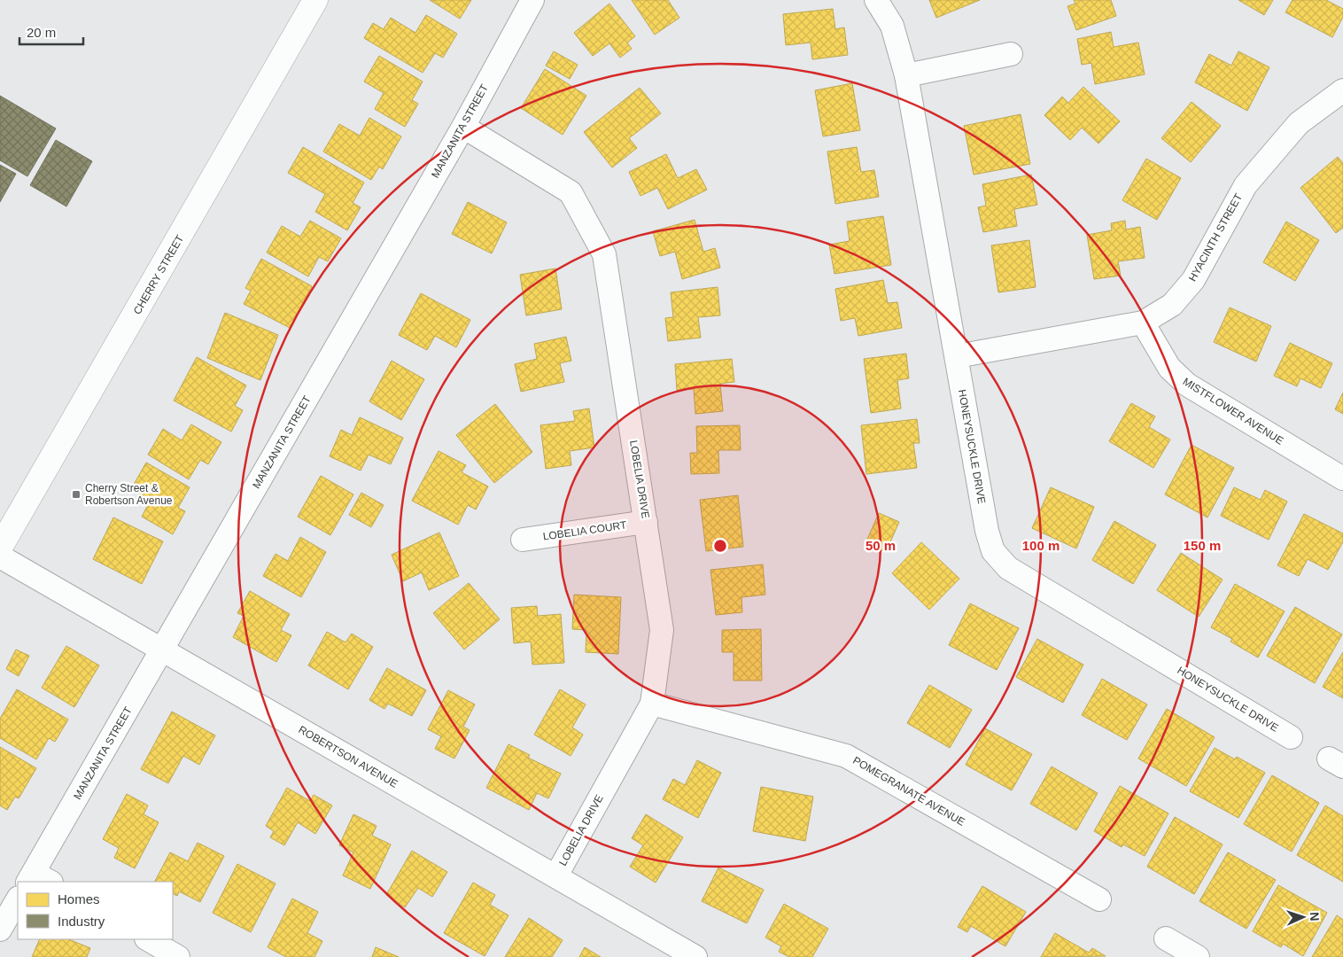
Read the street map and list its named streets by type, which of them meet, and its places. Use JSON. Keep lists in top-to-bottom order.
{
  "streets": {
    "street": [
      "MANZANITA STREET",
      "HYACINTH STREET",
      "CHERRY STREET",
      "MISTFLOWER AVENUE",
      "HONEYSUCKLE DRIVE",
      "LOBELIA DRIVE",
      "LOBELIA COURT",
      "ROBERTSON AVENUE",
      "POMEGRANATE AVENUE"
    ]
  },
  "crossings": [
    ["MANZANITA STREET", "LOBELIA DRIVE"],
    ["MANZANITA STREET", "ROBERTSON AVENUE"],
    ["HYACINTH STREET", "MISTFLOWER AVENUE"],
    ["HYACINTH STREET", "HONEYSUCKLE DRIVE"],
    ["LOBELIA DRIVE", "LOBELIA COURT"],
    ["LOBELIA DRIVE", "ROBERTSON AVENUE"],
    ["LOBELIA DRIVE", "POMEGRANATE AVENUE"]
  ],
  "places": {
    "transit": ["Cherry Street & Robertson Avenue"]
  },
  "legend": ["Homes", "Industry"],
  "scale_bar": "20 m",
  "north": "right",
  "rings": ["50 m", "100 m", "150 m"]
}
